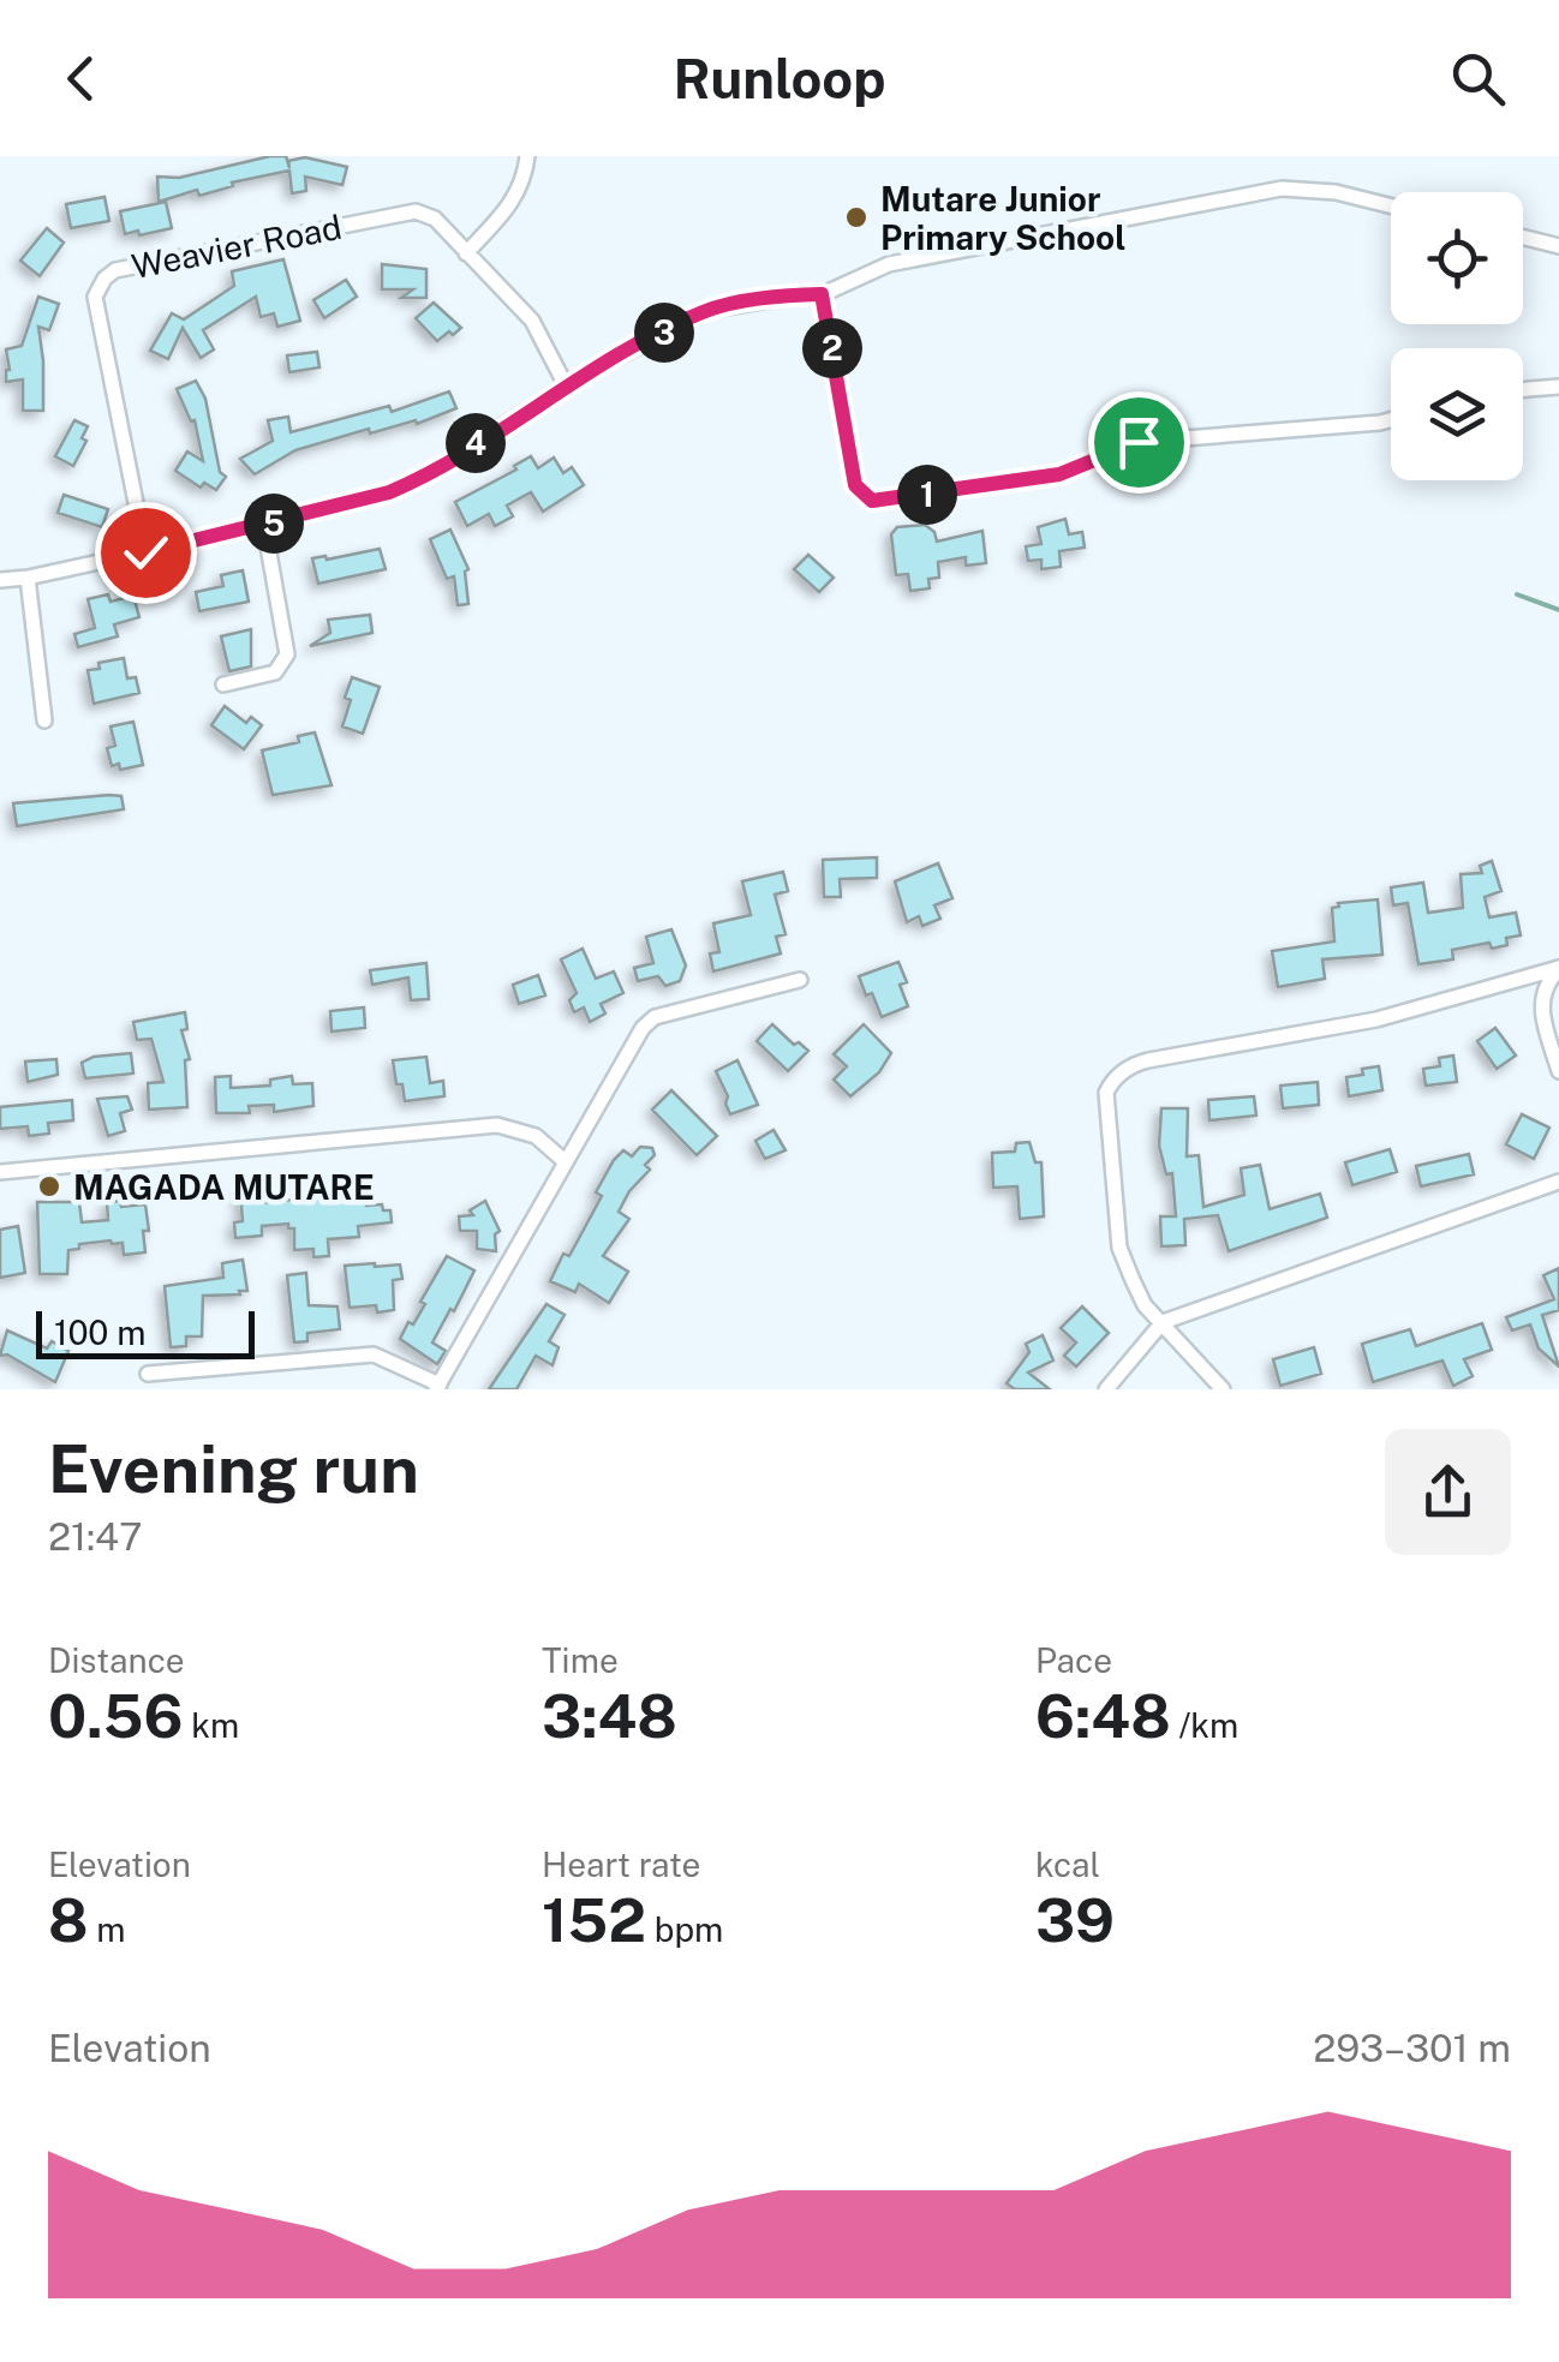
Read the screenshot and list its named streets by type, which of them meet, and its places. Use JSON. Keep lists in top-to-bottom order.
{
  "streets": {
    "street": ["Weavier Road"]
  },
  "places": ["Mutare Junior Primary School", "MAGADA MUTARE"],
  "scale_bar": "100 m",
  "page": {
    "header": "Runloop",
    "pins": [
      "3",
      "2",
      "4",
      "1",
      "5"
    ],
    "scale": "100 m",
    "heading": ["Evening run", "21:47"],
    "stats": [
      ["Distance", "0.56 km"],
      ["Time", "3:48"],
      ["Pace", "6:48 /km"],
      ["Elevation", "8 m"],
      ["Heart rate", "152 bpm"],
      ["kcal", "39"]
    ],
    "chart": ["Elevation", "293–301 m"]
  }
}
